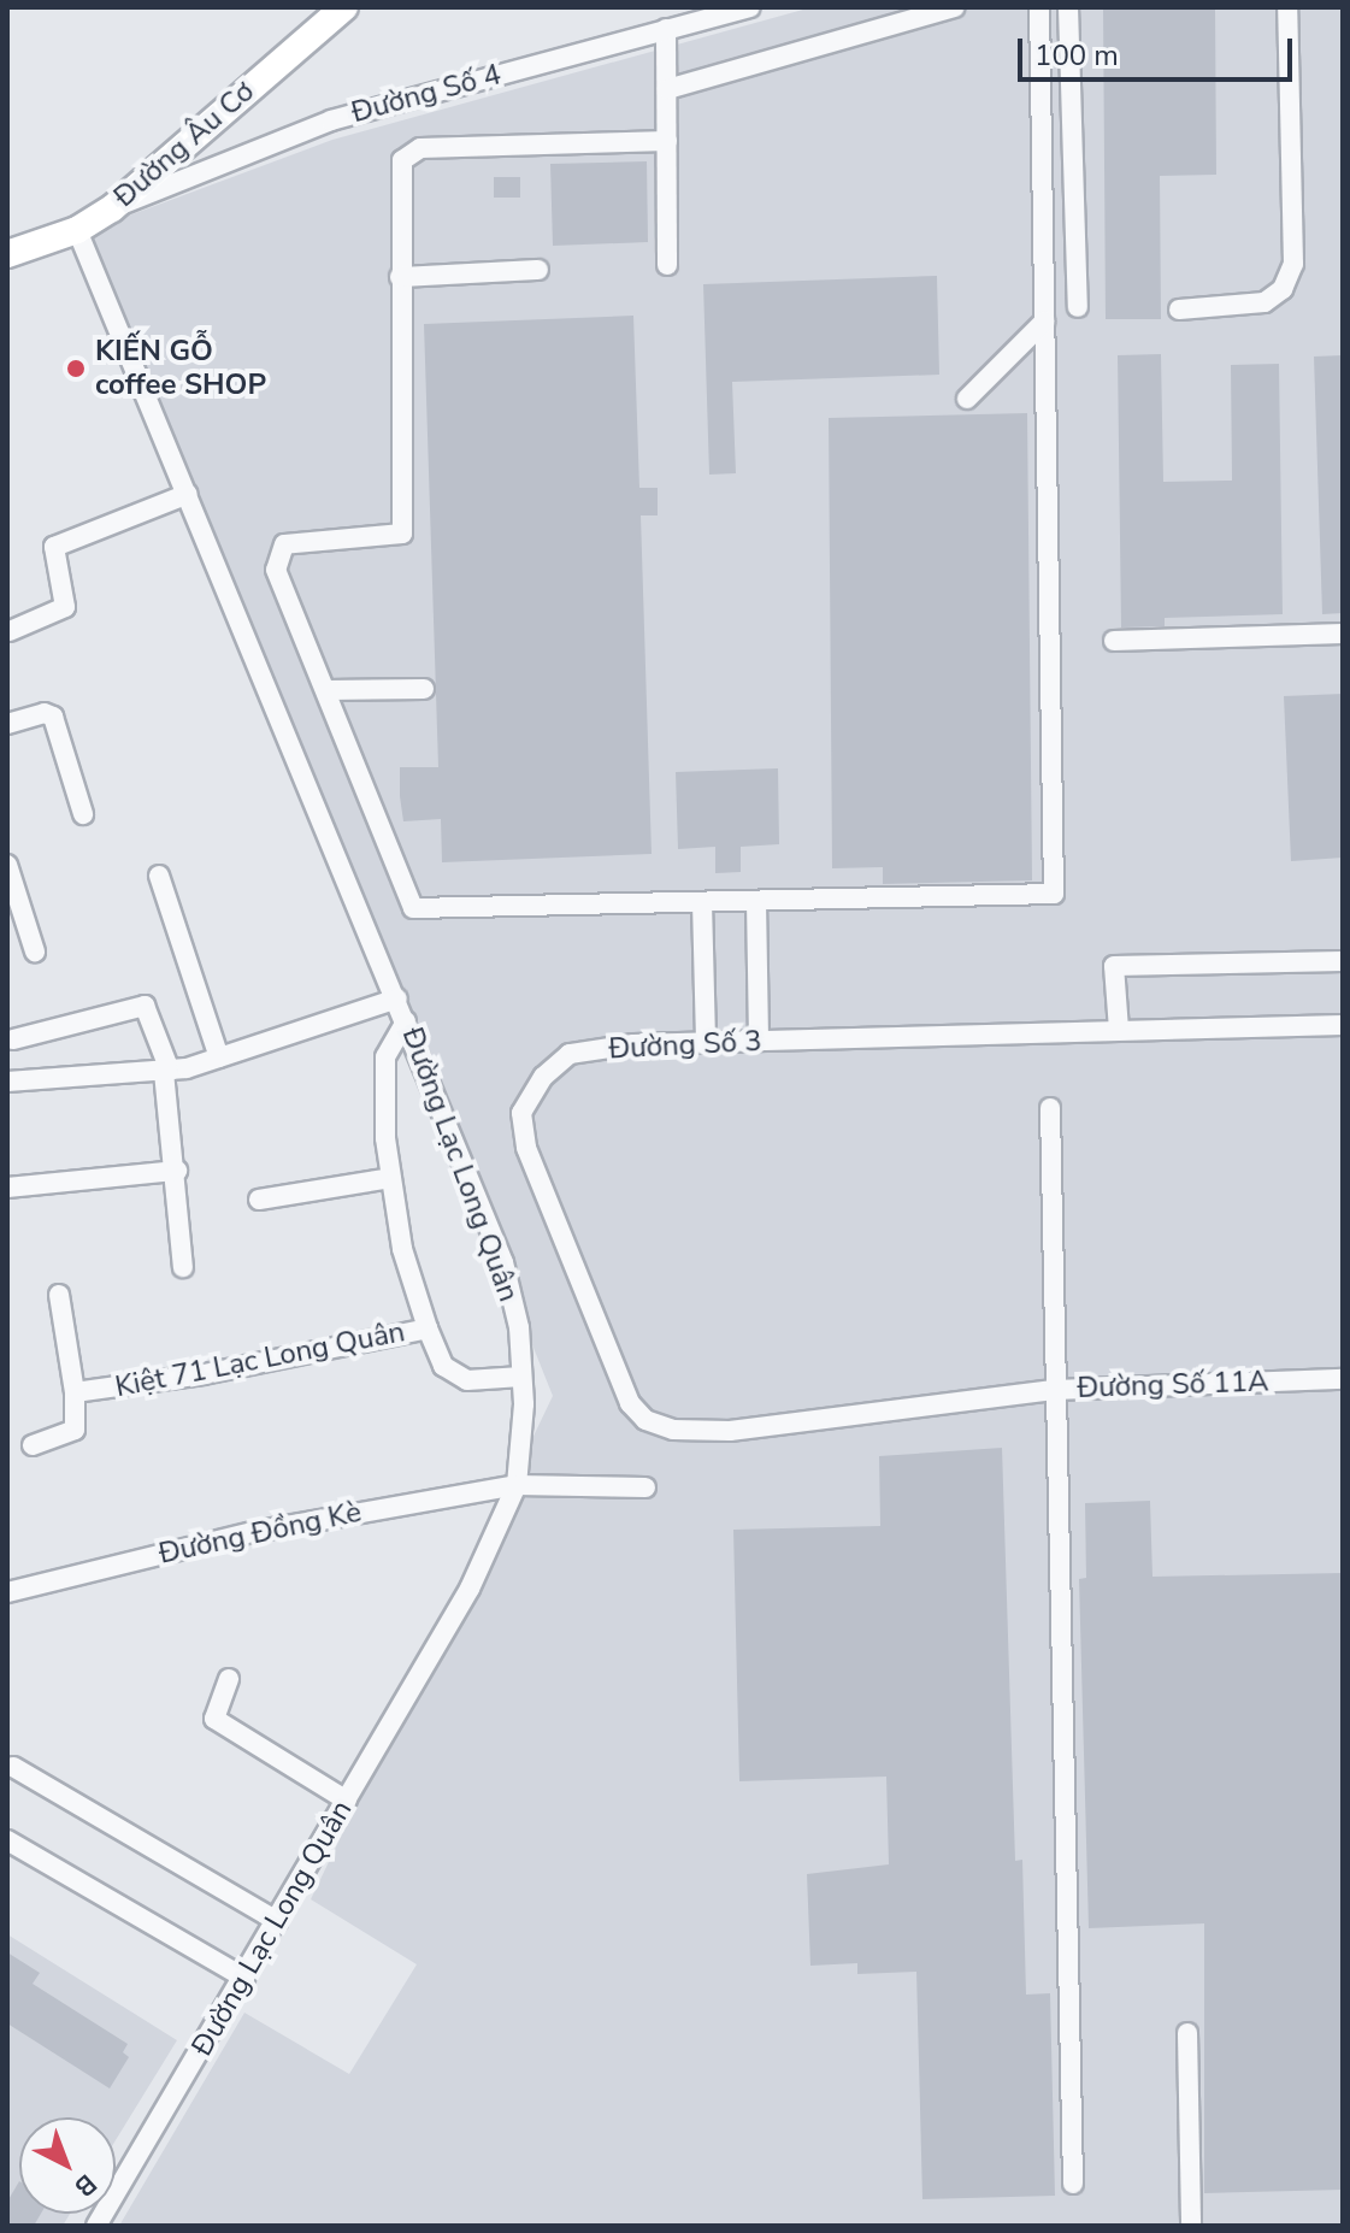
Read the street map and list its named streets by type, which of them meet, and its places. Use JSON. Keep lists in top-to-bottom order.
{
  "streets": {
    "main road": ["Đường Âu Cơ"],
    "street": [
      "Đường Số 4",
      "Đường Số 3",
      "Đường Lạc Long Quân",
      "Kiệt 71 Lạc Long Quân",
      "Đường Số 11A",
      "Đường Đồng Kè"
    ]
  },
  "crossings": [
    ["Đường Số 4", "Đường Âu Cơ"],
    ["Đường Âu Cơ", "Đường Lạc Long Quân"],
    ["Đường Số 3", "Đường Số 11A"],
    ["Đường Lạc Long Quân", "Kiệt 71 Lạc Long Quân"],
    ["Đường Lạc Long Quân", "Đường Đồng Kè"]
  ],
  "places": ["KIẾN GỖ coffee SHOP"],
  "scale_bar": "100 m",
  "north": "bottom right"
}
